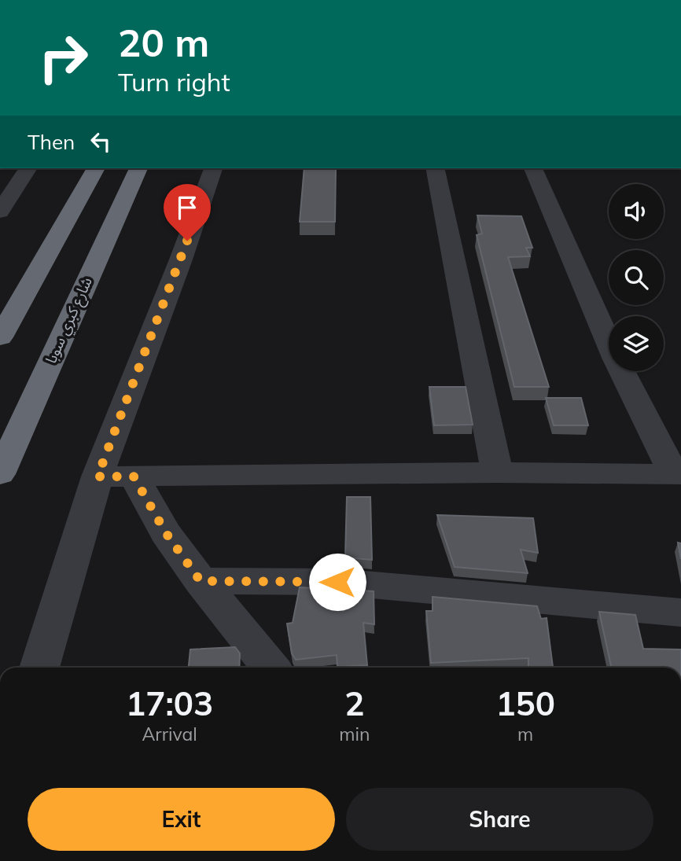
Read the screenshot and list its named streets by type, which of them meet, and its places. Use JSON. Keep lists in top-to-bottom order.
{
  "streets": {
    "highway": ["شارع كبري سوبا"]
  },
  "page": {
    "turn": ["20 m", "Turn right"],
    "then": "Then",
    "eta": [
      "17:03",
      "Arrival",
      "2",
      "min",
      "150",
      "m"
    ],
    "buttons": ["Exit", "Share"]
  }
}
